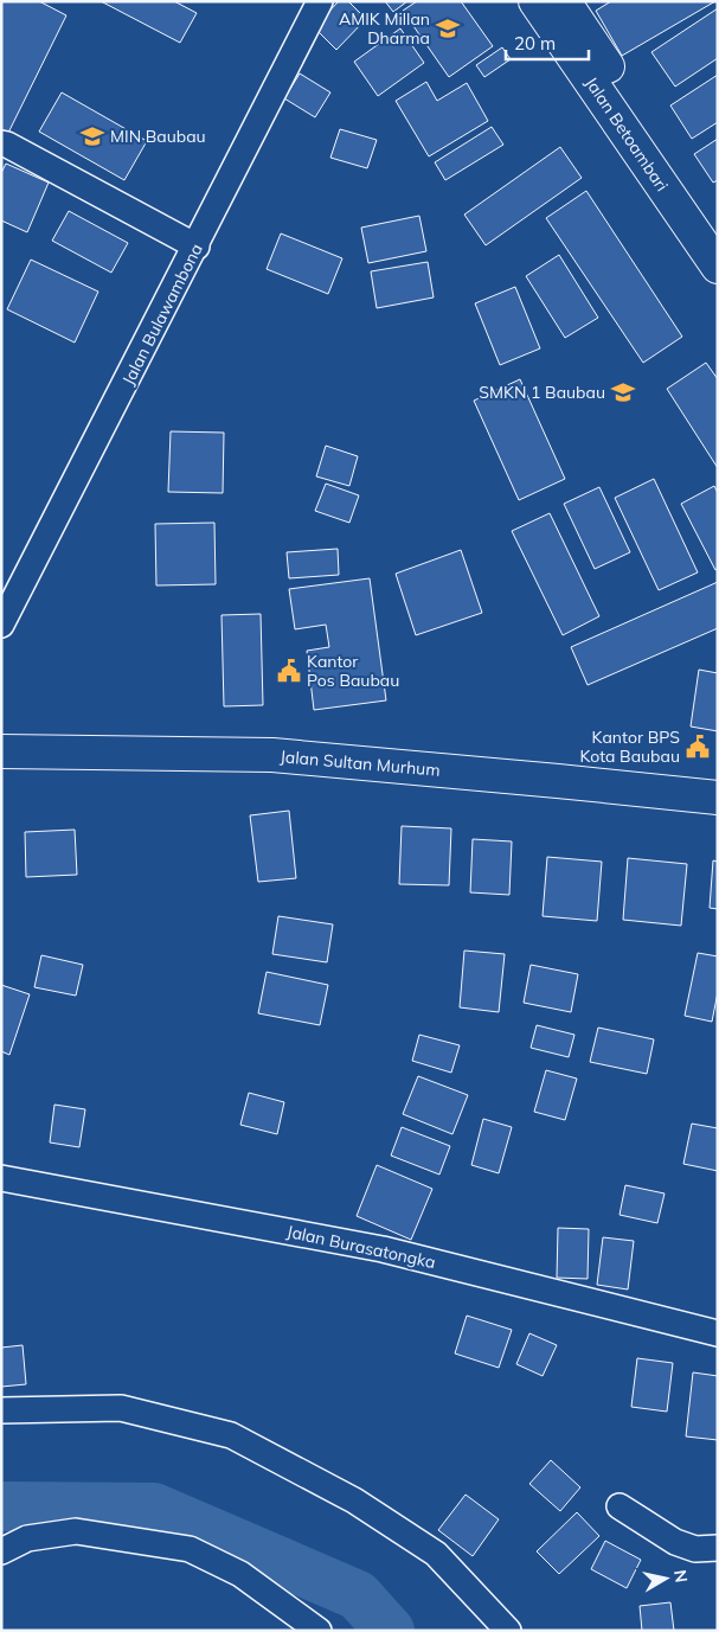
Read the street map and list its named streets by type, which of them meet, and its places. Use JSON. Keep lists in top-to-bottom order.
{
  "streets": {
    "main road": ["Jalan Betoambari", "Jalan Sultan Murhum"],
    "street": ["Jalan Bulawambona", "Jalan Burasatongka"]
  },
  "places": {
    "school or university": ["AMIK Millan Dharma", "MIN Baubau", "SMKN 1 Baubau"],
    "public building": ["Kantor Pos Baubau", "Kantor BPS Kota Baubau"]
  },
  "scale_bar": "20 m",
  "north": "right"
}
